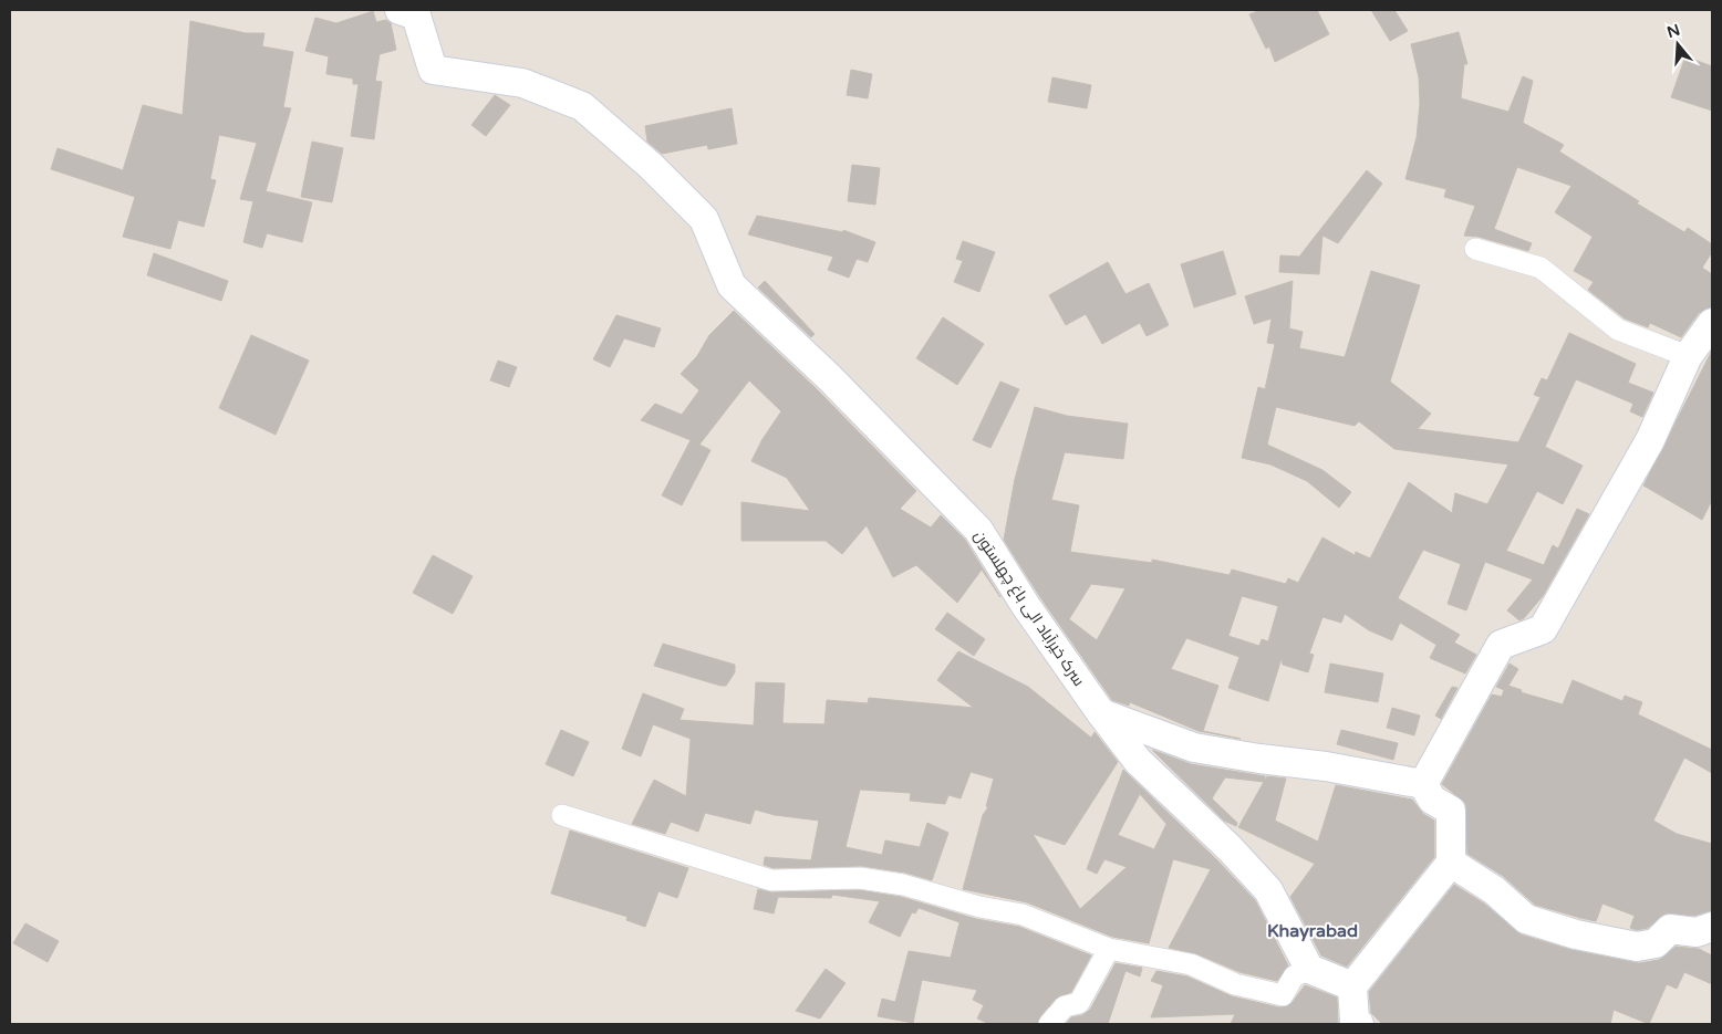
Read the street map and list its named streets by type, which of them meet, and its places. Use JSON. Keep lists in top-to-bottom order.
{
  "streets": {
    "street": ["سرک خیرآباد الی باغ چهلستون"]
  },
  "districts": ["Khayrabad"],
  "north": "top"
}
